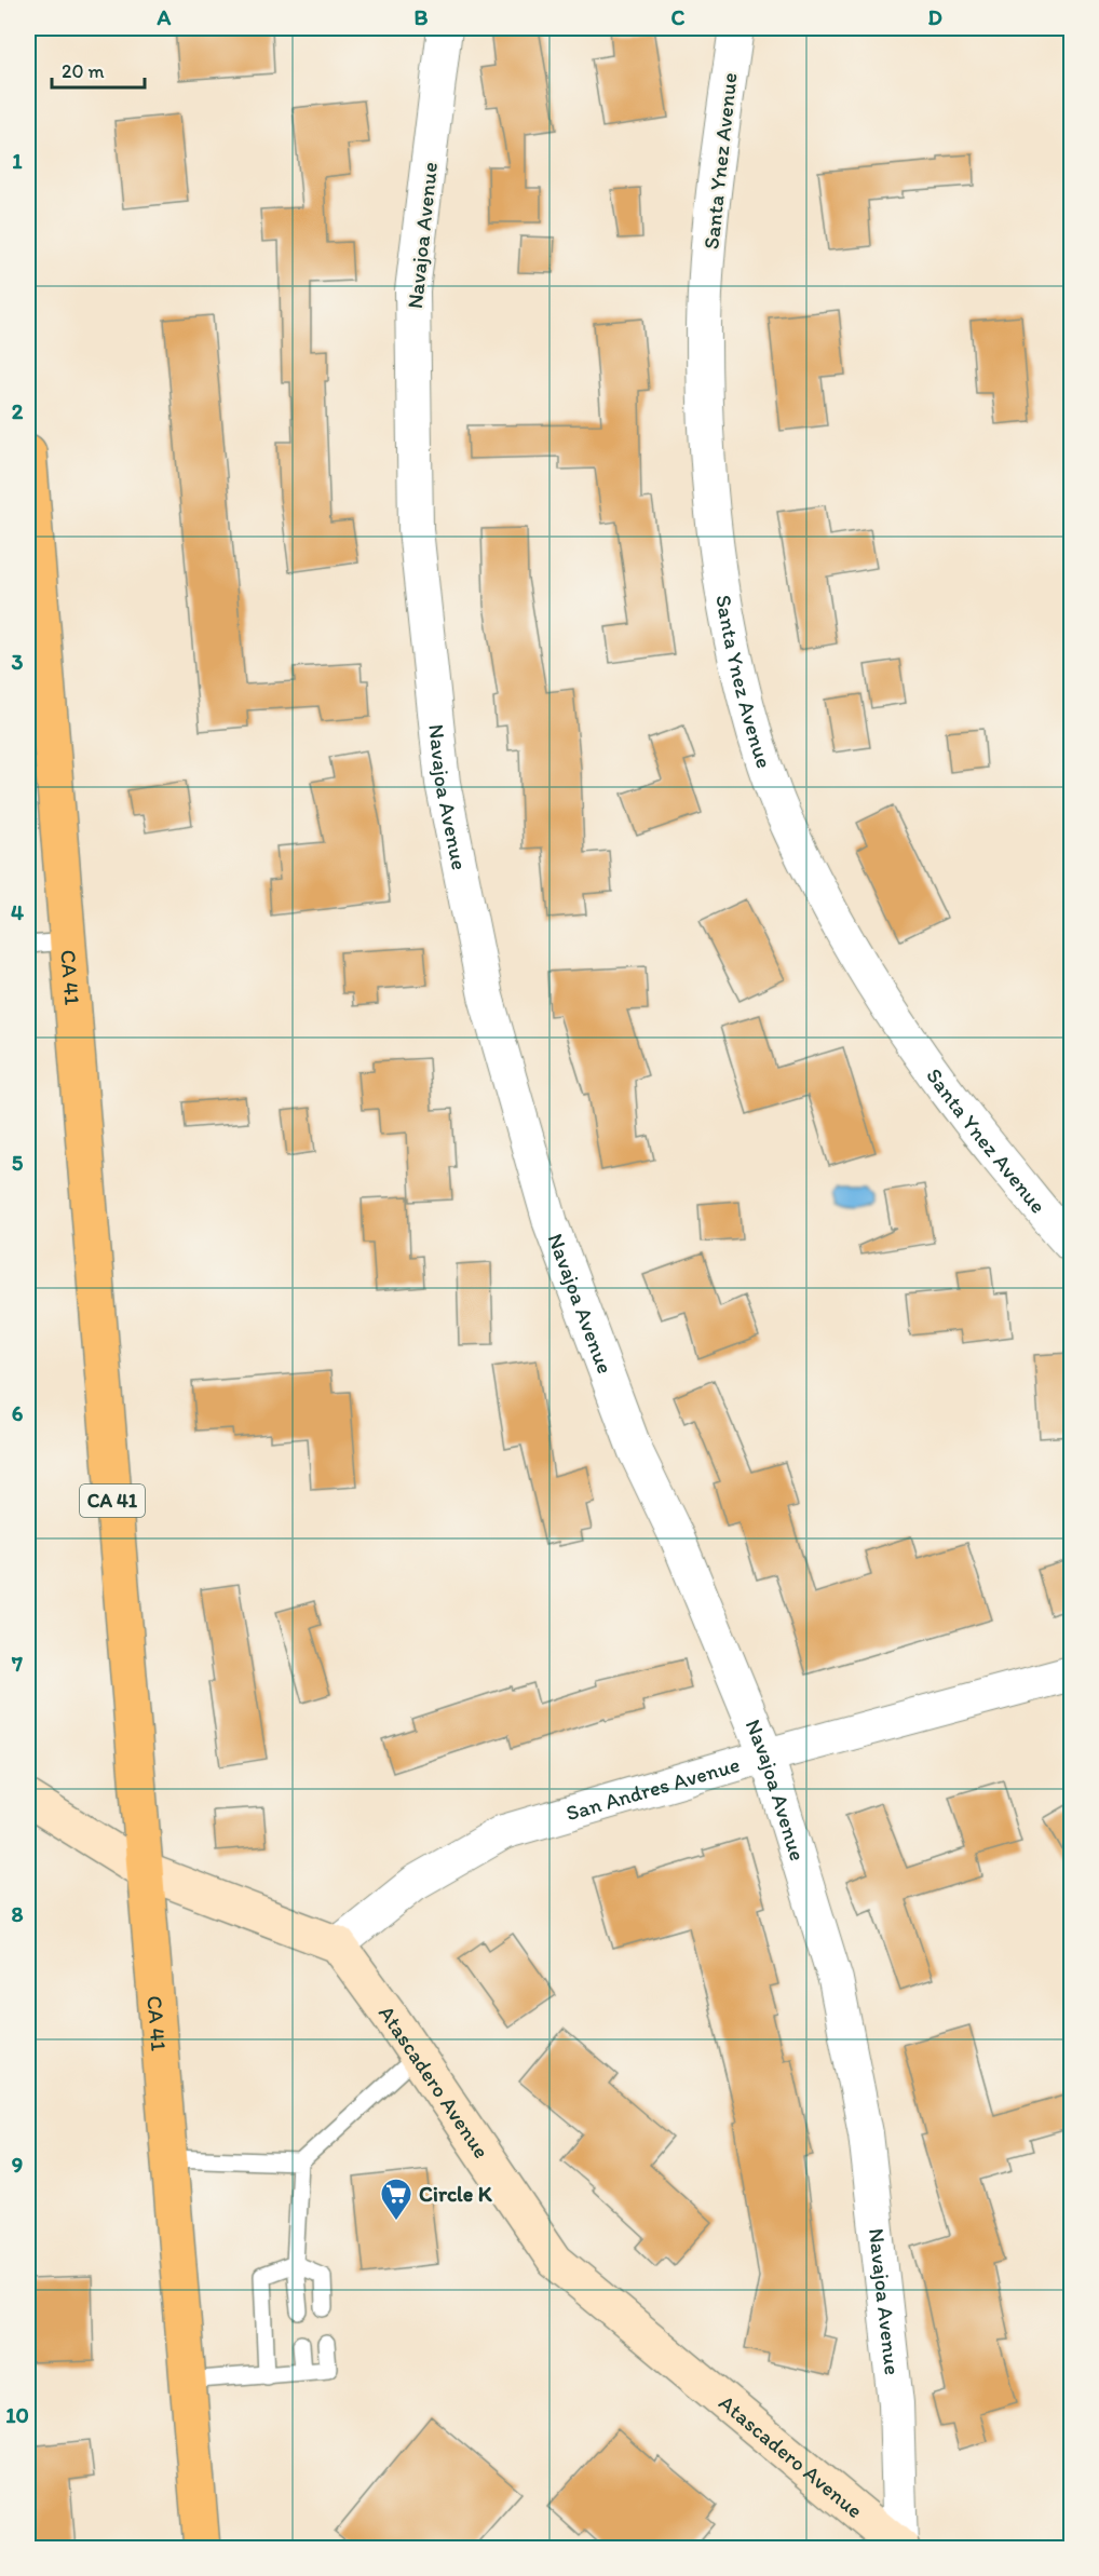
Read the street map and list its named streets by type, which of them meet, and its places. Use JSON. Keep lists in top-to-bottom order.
{
  "streets": {
    "main road": ["CA 41"],
    "street": [
      "Santa Ynez Avenue",
      "Navajoa Avenue",
      "San Andres Avenue",
      "Atascadero Avenue"
    ]
  },
  "crossings": [
    ["Navajoa Avenue", "San Andres Avenue"],
    ["Navajoa Avenue", "Atascadero Avenue"],
    ["San Andres Avenue", "Atascadero Avenue"]
  ],
  "places": {
    "supermarket": ["Circle K"]
  },
  "scale_bar": "20 m",
  "grid": {
    "columns": [
      "A",
      "B",
      "C",
      "D"
    ],
    "rows": [
      "1",
      "2",
      "3",
      "4",
      "5",
      "6",
      "7",
      "8",
      "9",
      "10"
    ]
  }
}
